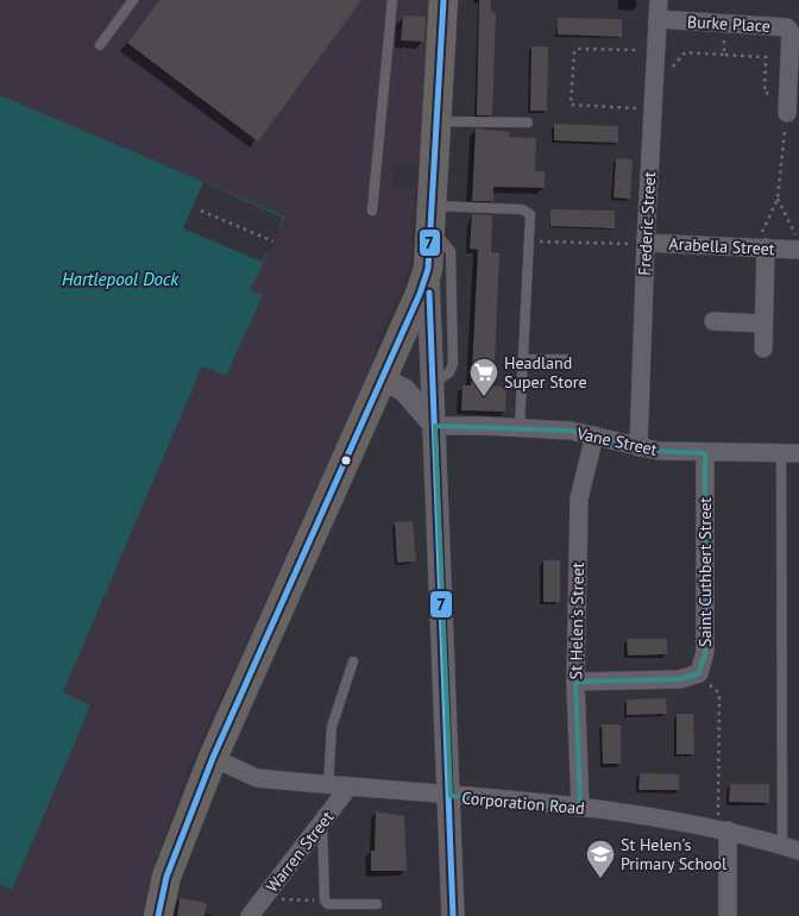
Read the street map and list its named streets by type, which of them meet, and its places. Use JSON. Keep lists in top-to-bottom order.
{
  "streets": {
    "street": [
      "Burke Place",
      "Frederic Street",
      "Arabella Street",
      "Vane Street",
      "Saint Cuthbert Street",
      "St Helen's Street",
      "Corporation Road",
      "Warren Street"
    ]
  },
  "crossings": [
    ["Burke Place", "Frederic Street"],
    ["Frederic Street", "Arabella Street"],
    ["Frederic Street", "Vane Street"],
    ["Vane Street", "Saint Cuthbert Street"],
    ["Vane Street", "St Helen's Street"],
    ["St Helen's Street", "Corporation Road"],
    ["Corporation Road", "Warren Street"]
  ],
  "water": ["Hartlepool Dock"],
  "places": {
    "supermarket": ["Headland Super Store"],
    "school or university": ["St Helen's Primary School"]
  },
  "lines": ["transit line 7"]
}
